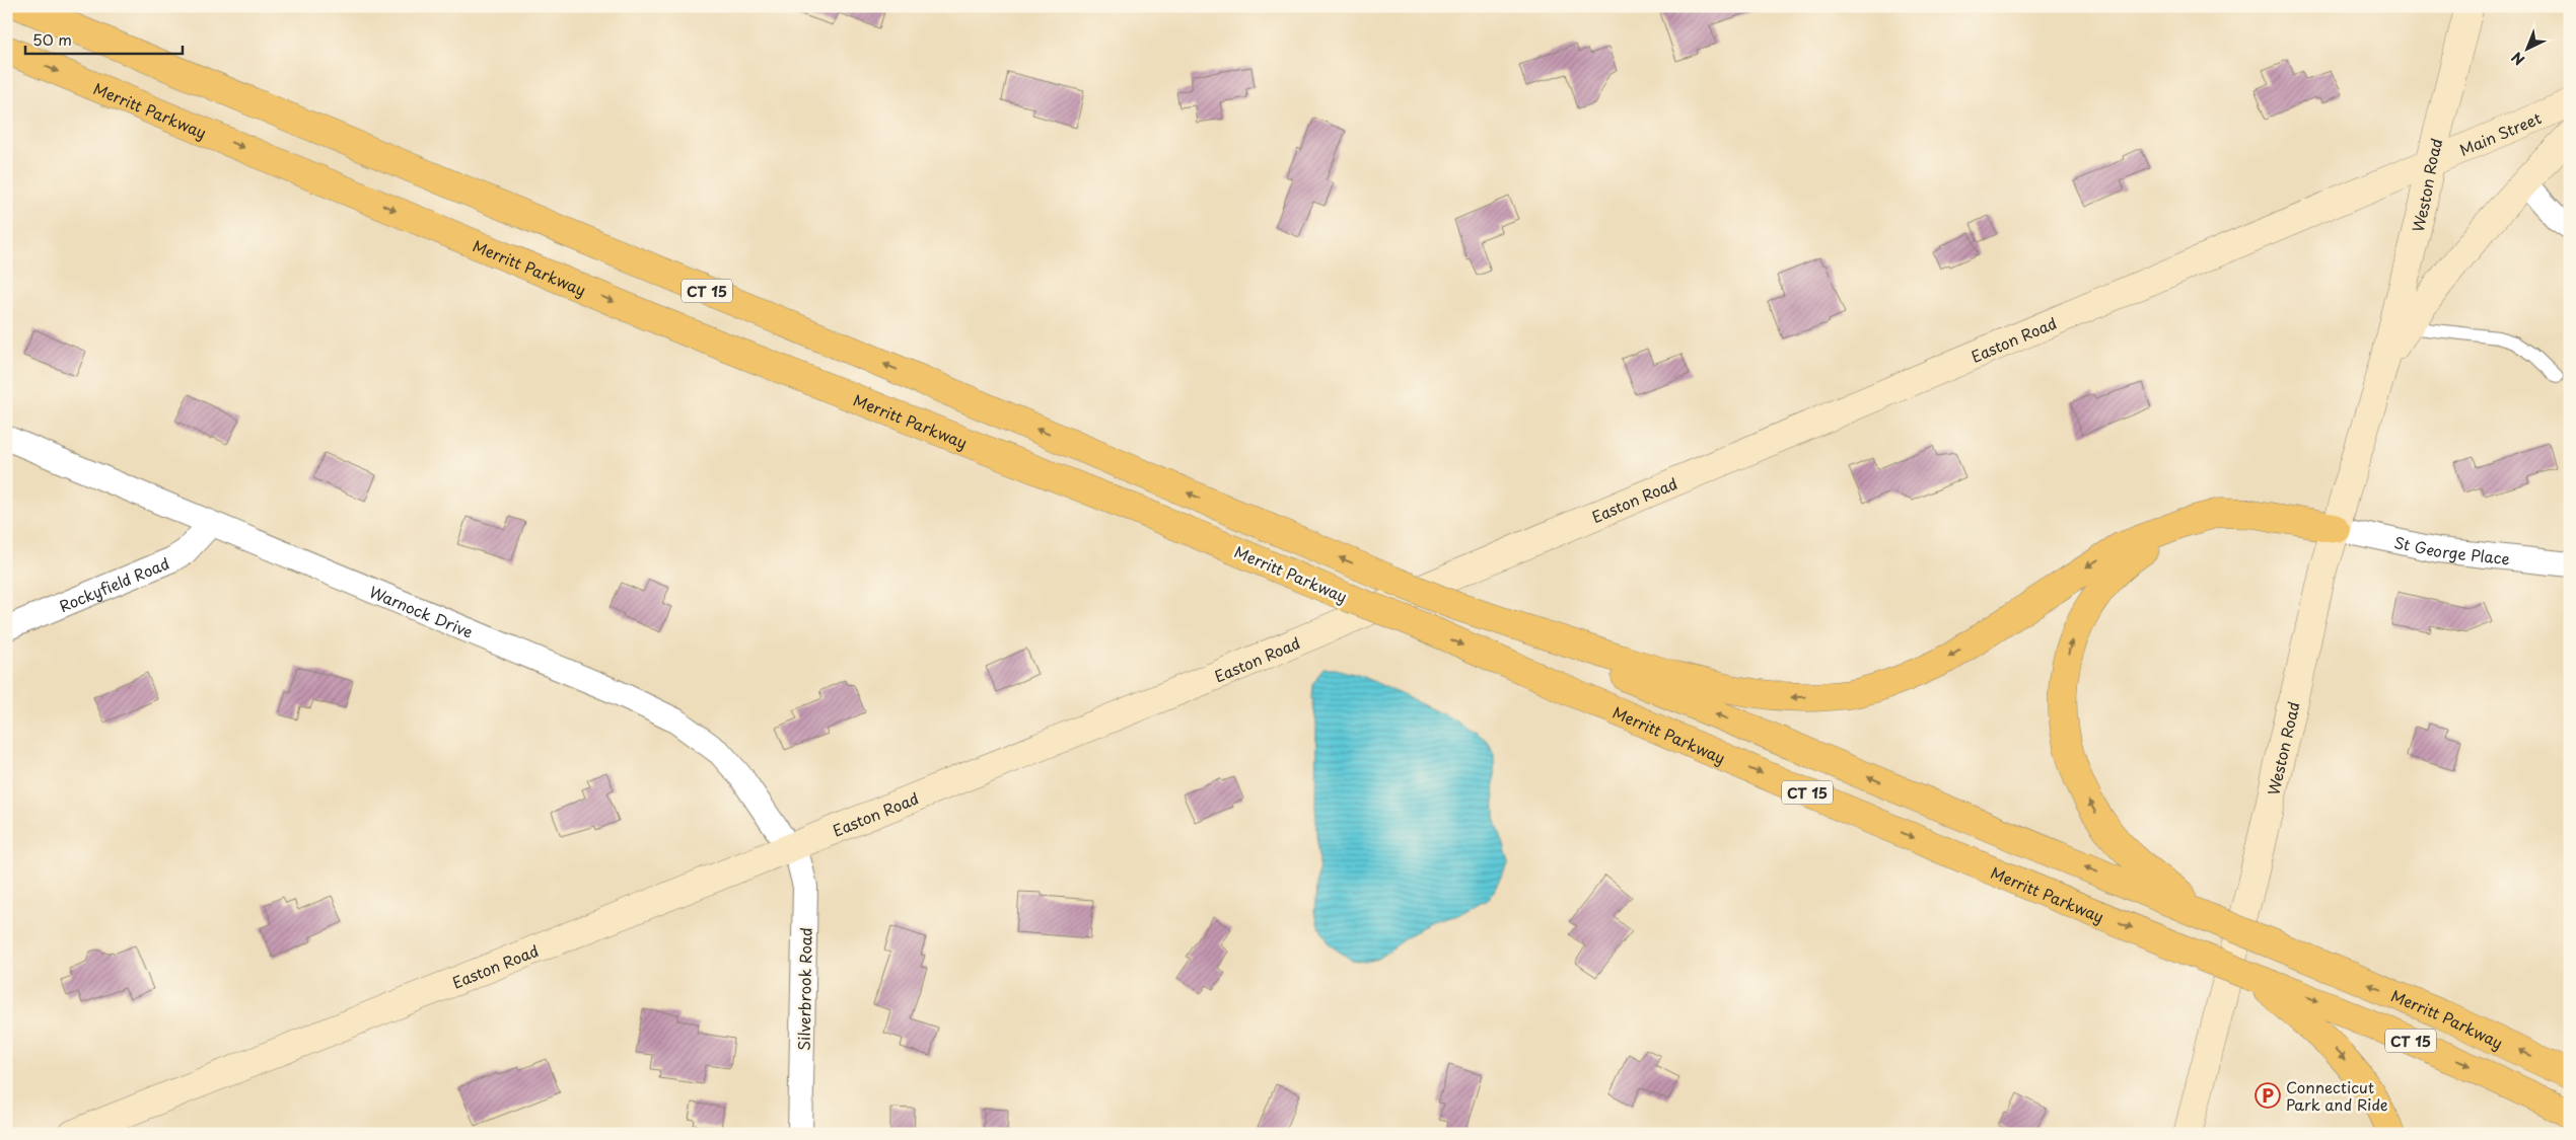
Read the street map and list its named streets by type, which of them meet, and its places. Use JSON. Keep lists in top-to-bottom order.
{
  "streets": {
    "highway": ["Merritt Parkway", "CT 15"],
    "main road": ["Main Street", "Weston Road", "Easton Road"],
    "street": [
      "St George Place",
      "Rockyfield Road",
      "Warnock Drive",
      "Silverbrook Road"
    ]
  },
  "crossings": [
    ["Main Street", "Weston Road"],
    ["Main Street", "Easton Road"],
    ["Weston Road", "Easton Road"],
    ["Weston Road", "St George Place"],
    ["Easton Road", "Warnock Drive"],
    ["Easton Road", "Silverbrook Road"],
    ["Rockyfield Road", "Warnock Drive"],
    ["Warnock Drive", "Silverbrook Road"]
  ],
  "places": {
    "parking": ["Connecticut Park and Ride"]
  },
  "scale_bar": "50 m",
  "north": "bottom left"
}
